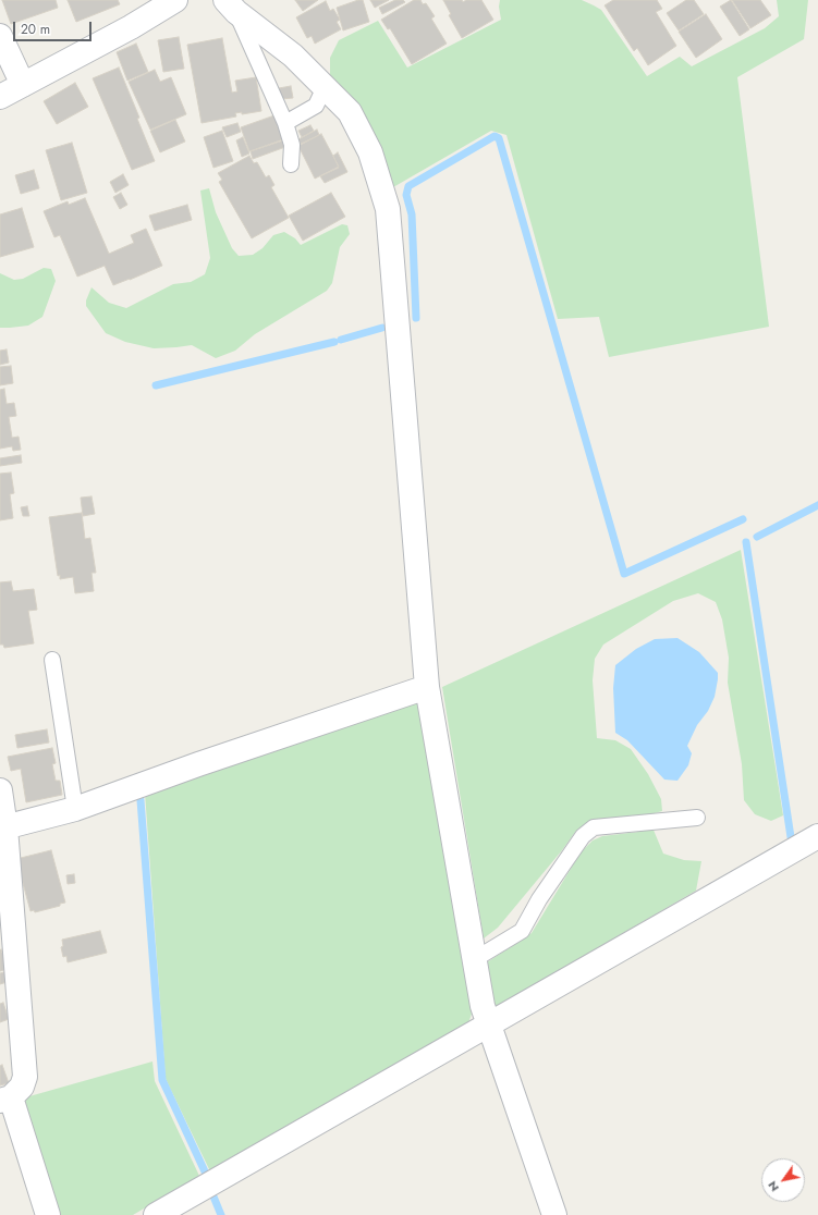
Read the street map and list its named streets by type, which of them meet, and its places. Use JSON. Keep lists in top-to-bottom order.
{
  "scale_bar": "20 m",
  "north": "bottom left"
}
